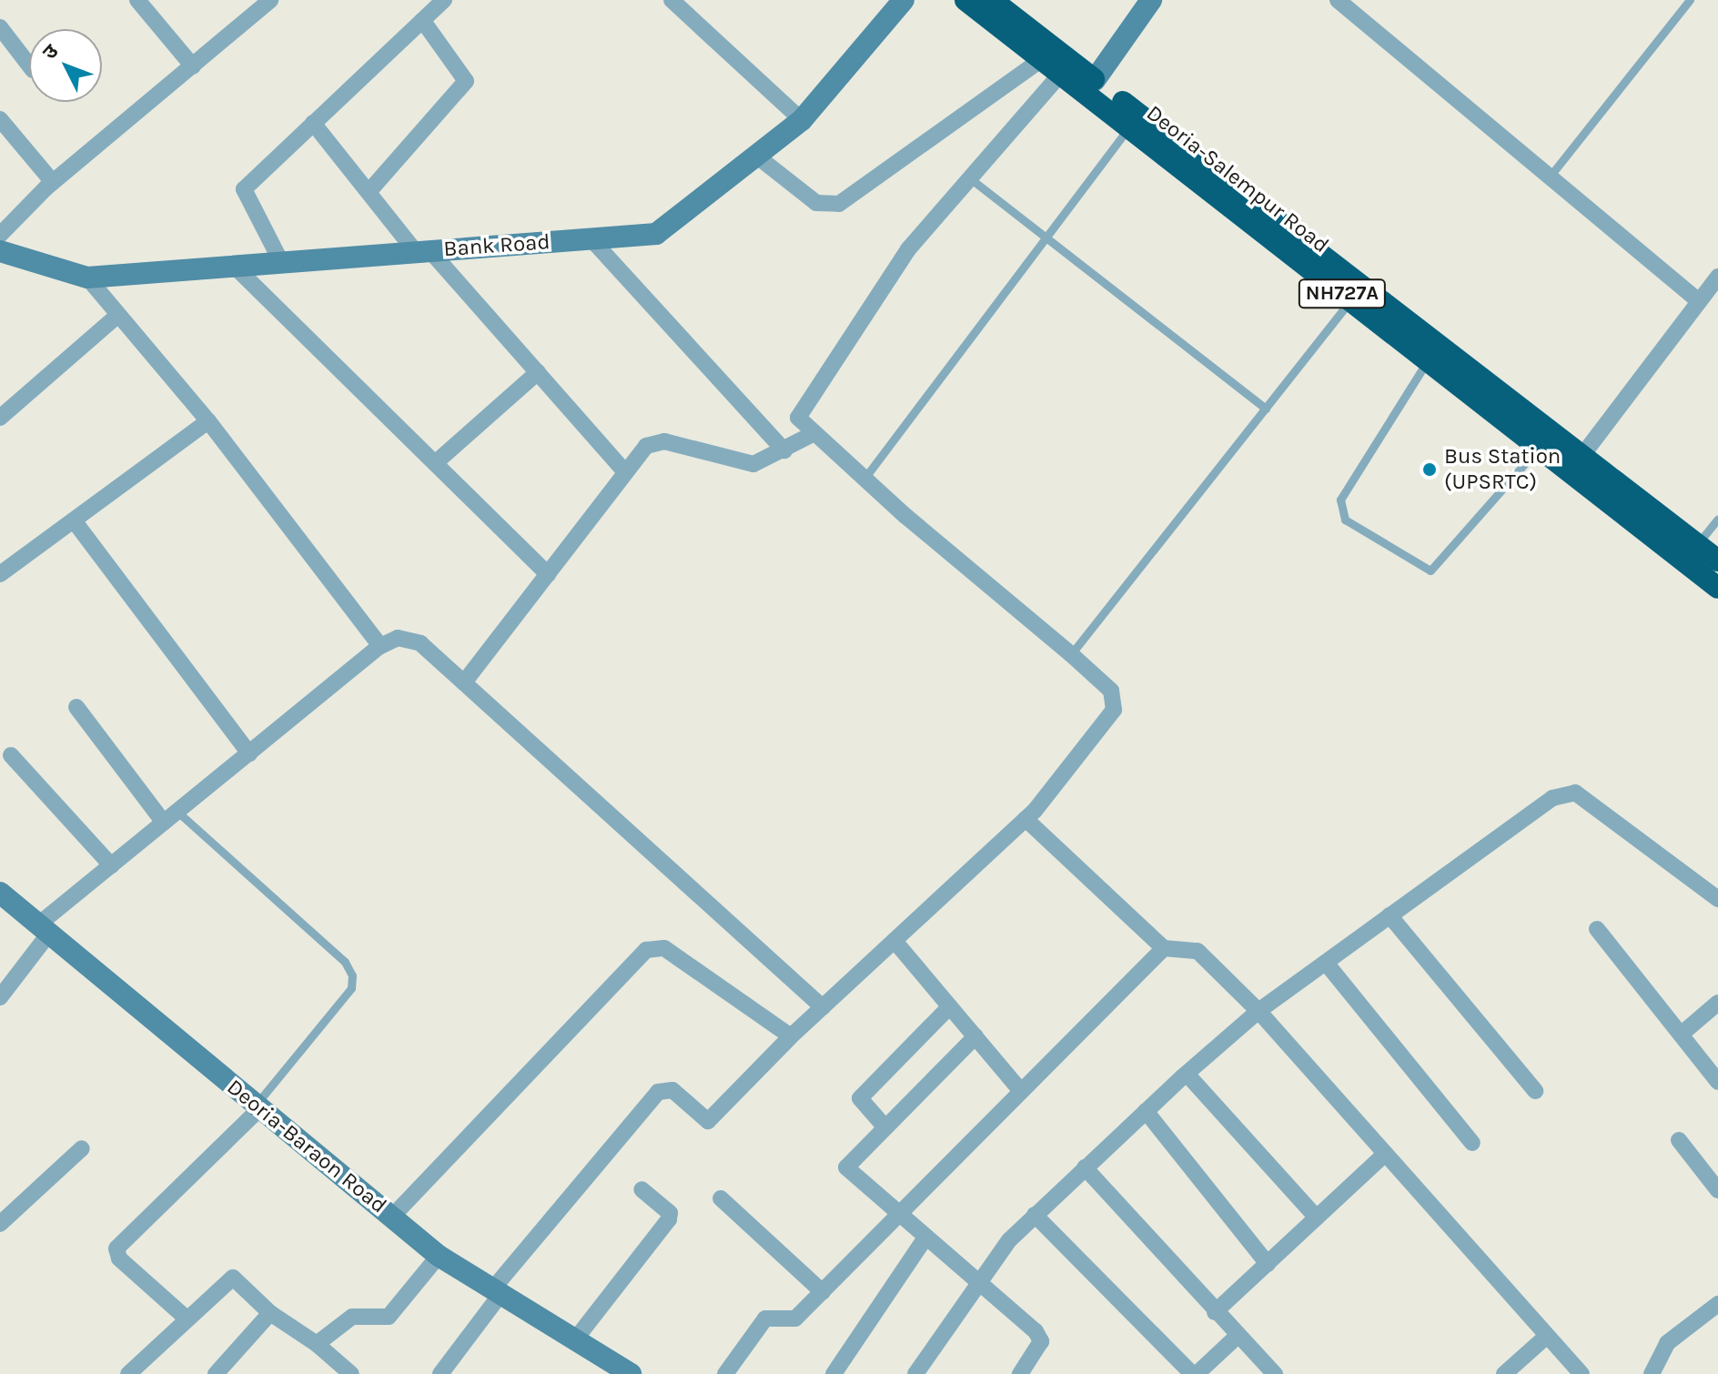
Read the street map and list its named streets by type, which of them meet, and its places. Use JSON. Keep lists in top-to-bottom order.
{
  "streets": {
    "highway": ["Deoria-Salempur Road", "NH727A"],
    "street": ["Bank Road", "Deoria-Baraon Road"]
  },
  "places": ["Bus Station (UPSRTC)"],
  "north": "top left"
}
